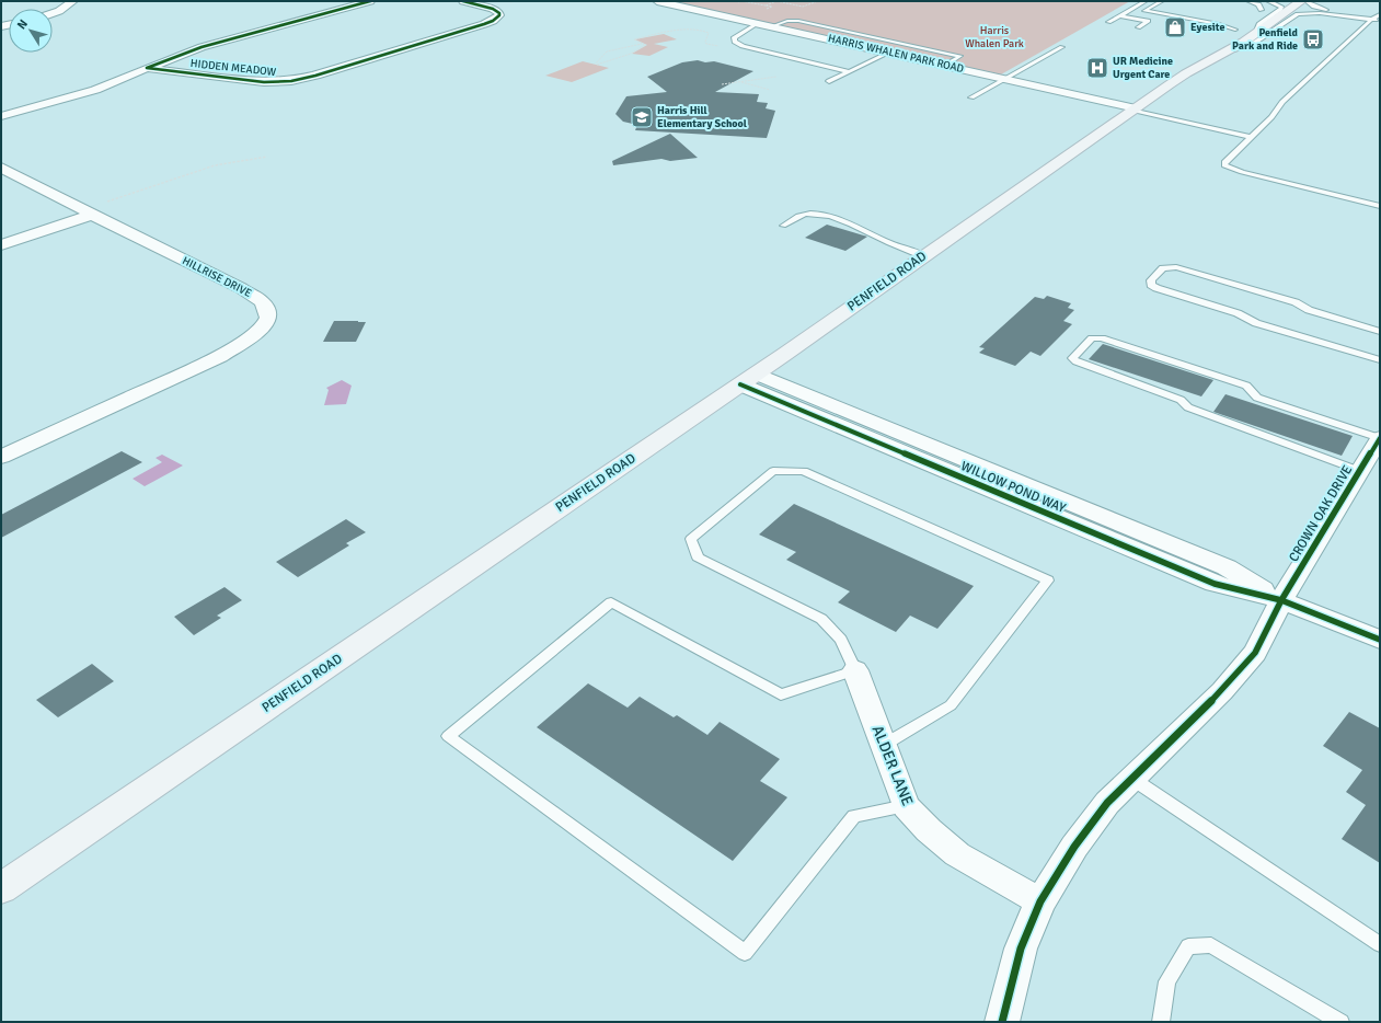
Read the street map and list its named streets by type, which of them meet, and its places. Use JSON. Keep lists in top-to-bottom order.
{
  "streets": {
    "main road": ["PENFIELD ROAD"],
    "street": [
      "HARRIS WHALEN PARK ROAD",
      "HIDDEN MEADOW",
      "HILLRISE DRIVE",
      "WILLOW POND WAY",
      "CROWN OAK DRIVE",
      "ALDER LANE"
    ]
  },
  "crossings": [
    ["HARRIS WHALEN PARK ROAD", "PENFIELD ROAD"],
    ["PENFIELD ROAD", "WILLOW POND WAY"],
    ["WILLOW POND WAY", "CROWN OAK DRIVE"]
  ],
  "parks": ["Harris Whalen Park"],
  "places": {
    "shop": ["Eyesite"],
    "bus stop": ["Penfield Park and Ride"],
    "hospital": ["UR Medicine Urgent Care"],
    "school or university": ["Harris Hill Elementary School"]
  },
  "north": "top left"
}
